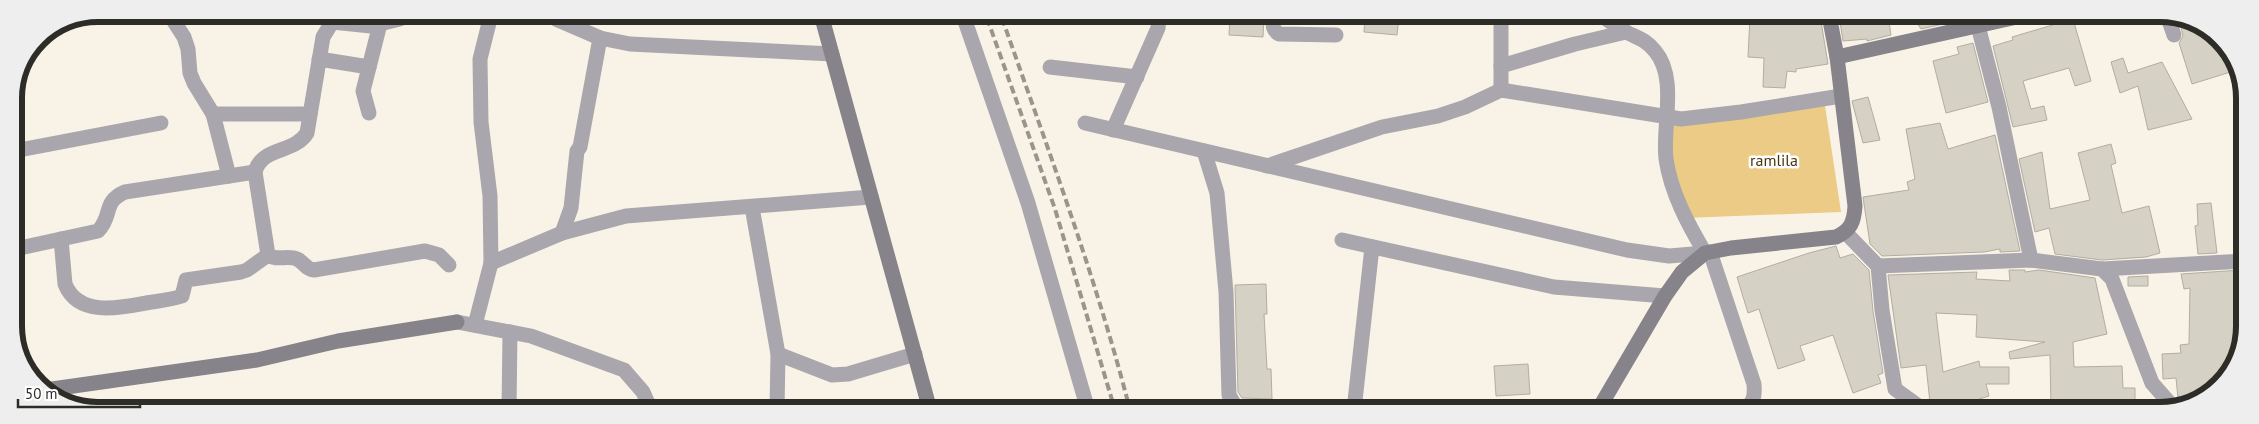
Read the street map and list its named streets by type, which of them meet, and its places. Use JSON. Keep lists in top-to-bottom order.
{
  "parks": ["ramlila"],
  "scale_bar": "50 m"
}
